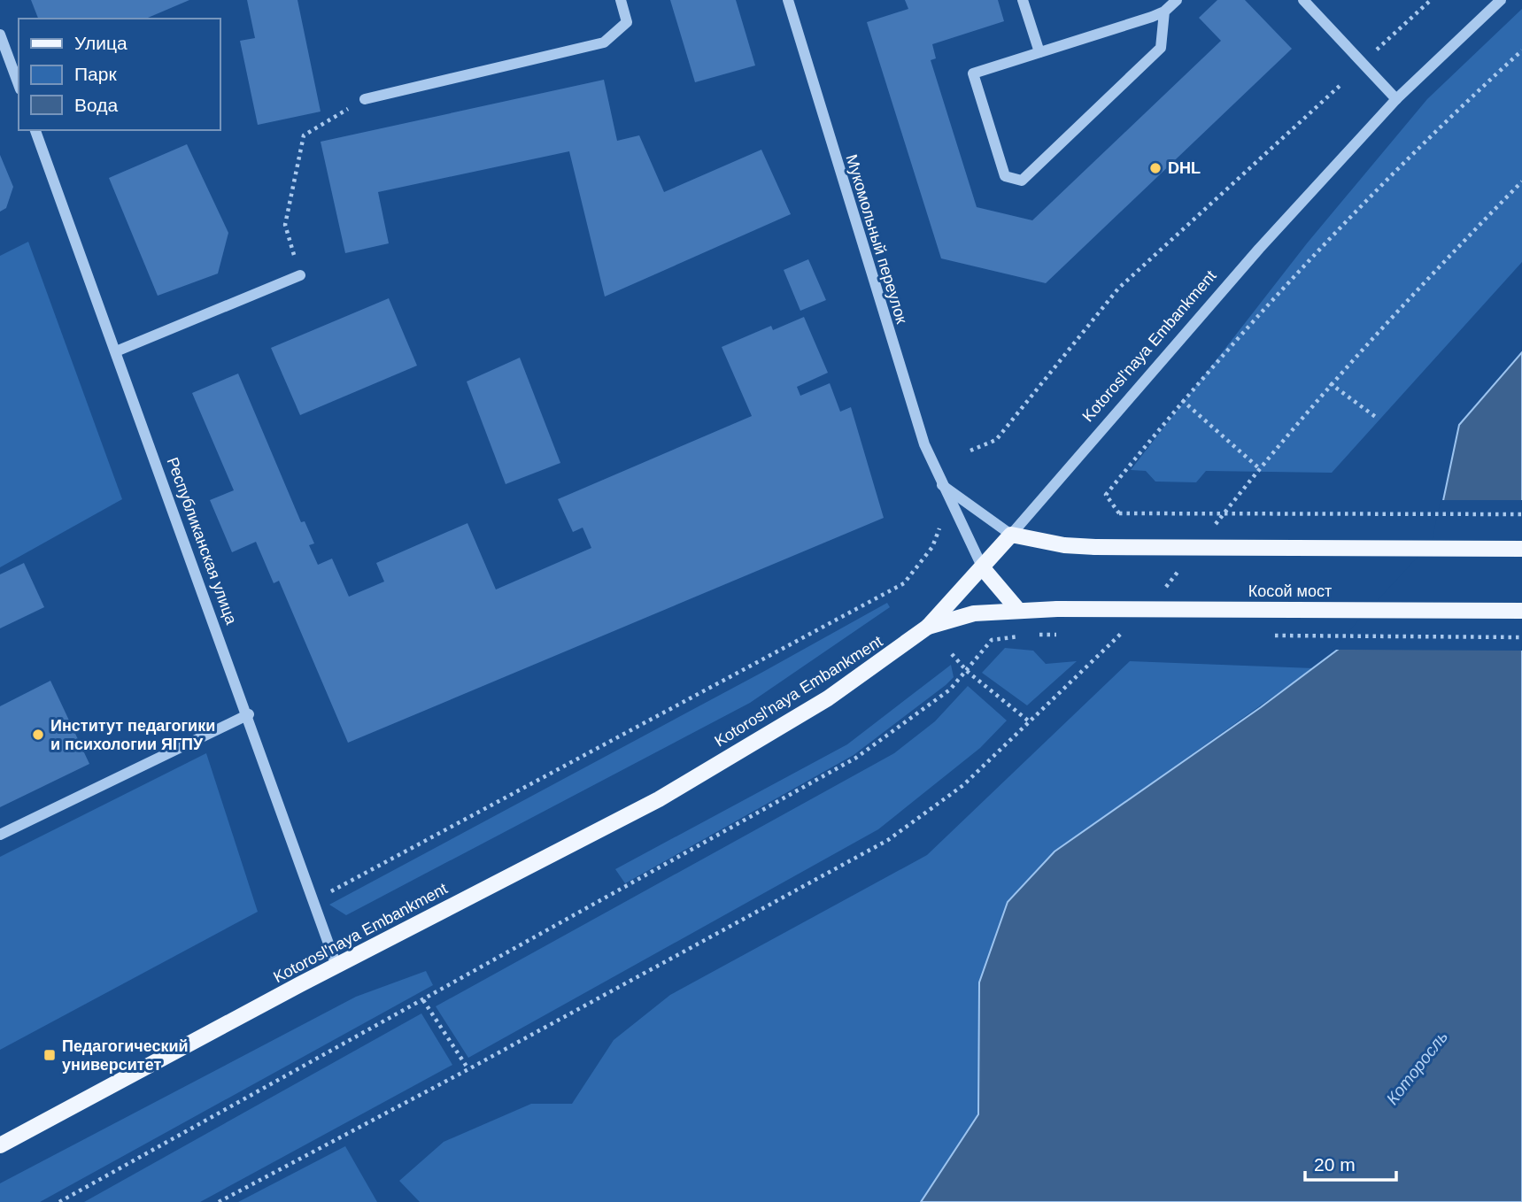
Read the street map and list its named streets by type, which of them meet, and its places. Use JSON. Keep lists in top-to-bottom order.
{
  "streets": {
    "main road": ["Kotorosl'naya Embankment", "Косой мост"],
    "street": ["Мукомольный переулок", "Республиканская улица"]
  },
  "crossings": [
    ["Мукомольный переулок", "Kotorosl'naya Embankment"],
    ["Kotorosl'naya Embankment", "Республиканская улица"],
    ["Kotorosl'naya Embankment", "Косой мост"]
  ],
  "water": ["Которосль"],
  "places": {
    "other": ["DHL", "Институт педагогики и психологии ЯГПУ"],
    "transit": ["Педагогический университет"]
  },
  "legend": ["Улица", "Парк", "Вода"],
  "scale_bar": "20 m"
}
